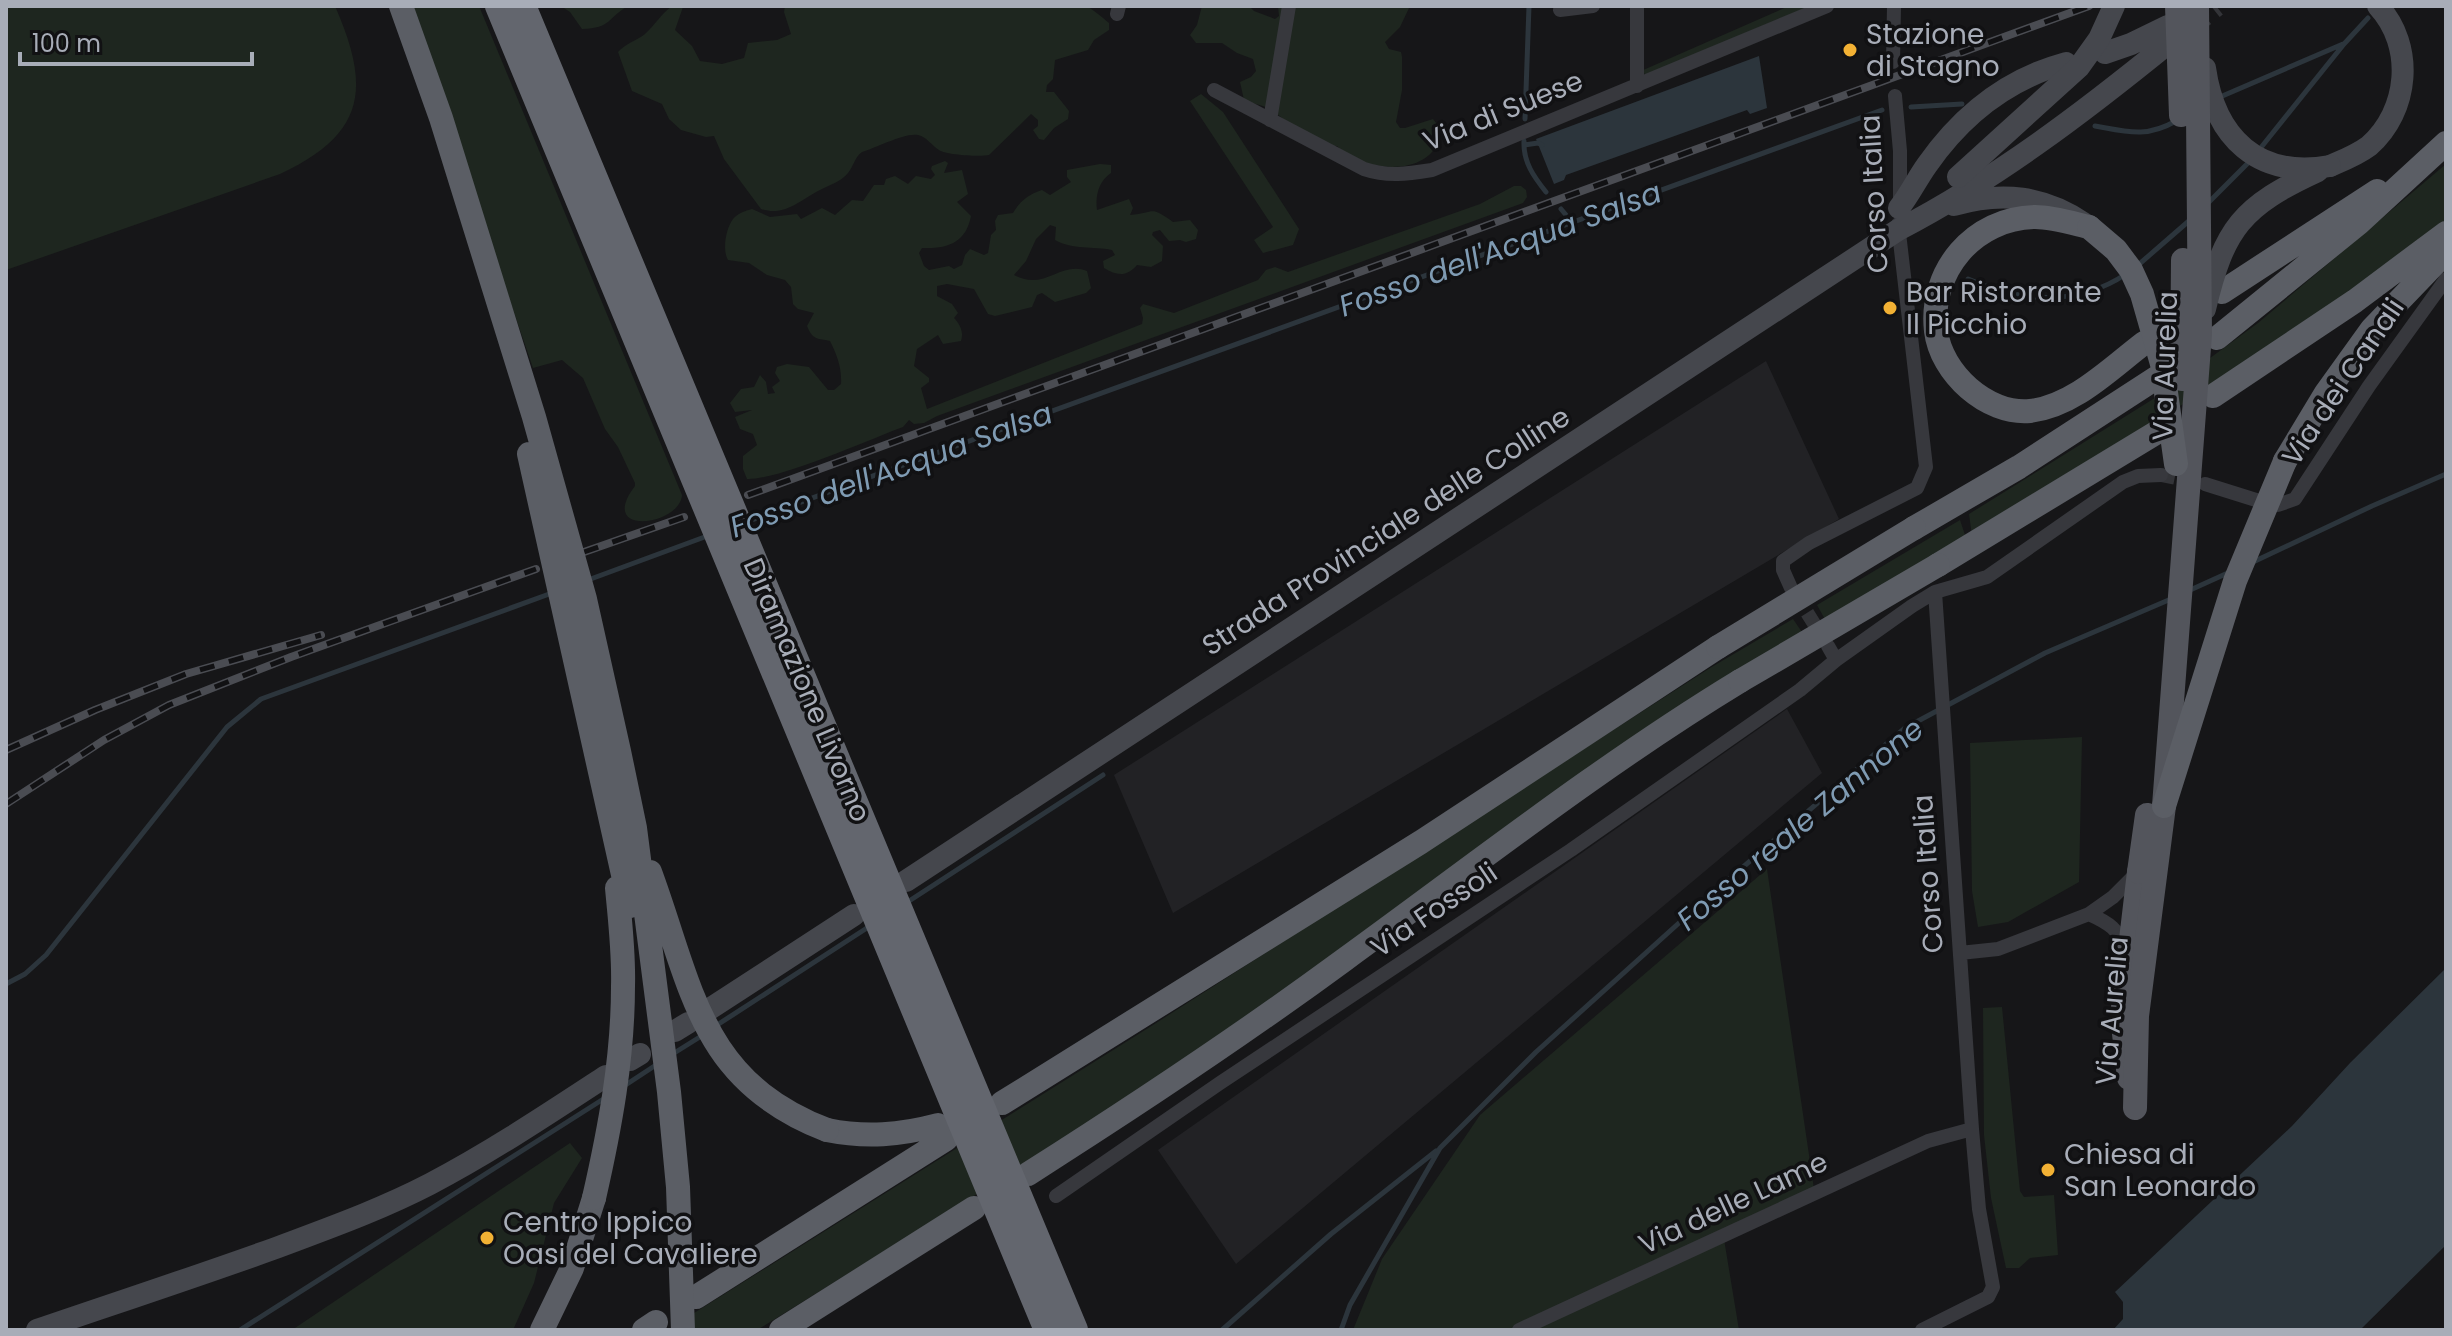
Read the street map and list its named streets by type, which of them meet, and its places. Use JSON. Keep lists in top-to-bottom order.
{
  "streets": {
    "highway": ["Diramazione Livorno"],
    "main road": ["Via Aurelia", "Strada Provinciale delle Colline"],
    "street": [
      "Via di Suese",
      "Corso Italia",
      "Via dei Canali",
      "Via Fossoli",
      "Via delle Lame"
    ]
  },
  "crossings": [
    ["Corso Italia", "Strada Provinciale delle Colline"],
    ["Corso Italia", "Via delle Lame"]
  ],
  "water": ["Fosso dell'Acqua Salsa", "Fosso reale Zannone"],
  "places": [
    "Stazione di Stagno",
    "Bar Ristorante Il Picchio",
    "Chiesa di San Leonardo",
    "Centro Ippico Oasi del Cavaliere"
  ],
  "scale_bar": "100 m"
}
